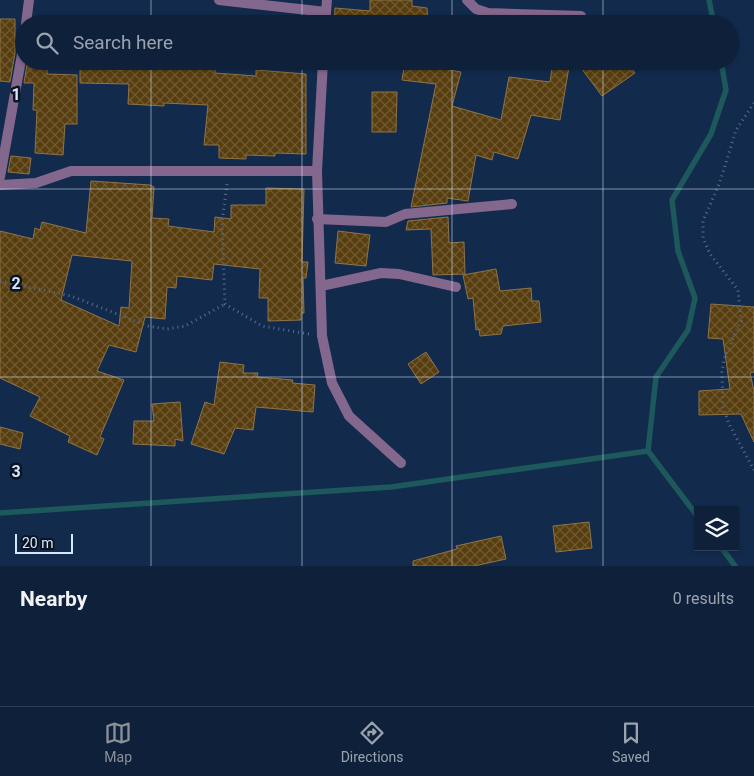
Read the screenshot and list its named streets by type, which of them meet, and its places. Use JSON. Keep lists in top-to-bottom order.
{
  "scale_bar": "20 m",
  "page": {
    "search": "Search here",
    "scale": "20 m",
    "heading": ["Nearby", "0 results"],
    "nav": ["Map", "Directions", "Saved"]
  },
  "grid": {
    "rows": ["1", "2", "3"]
  }
}
